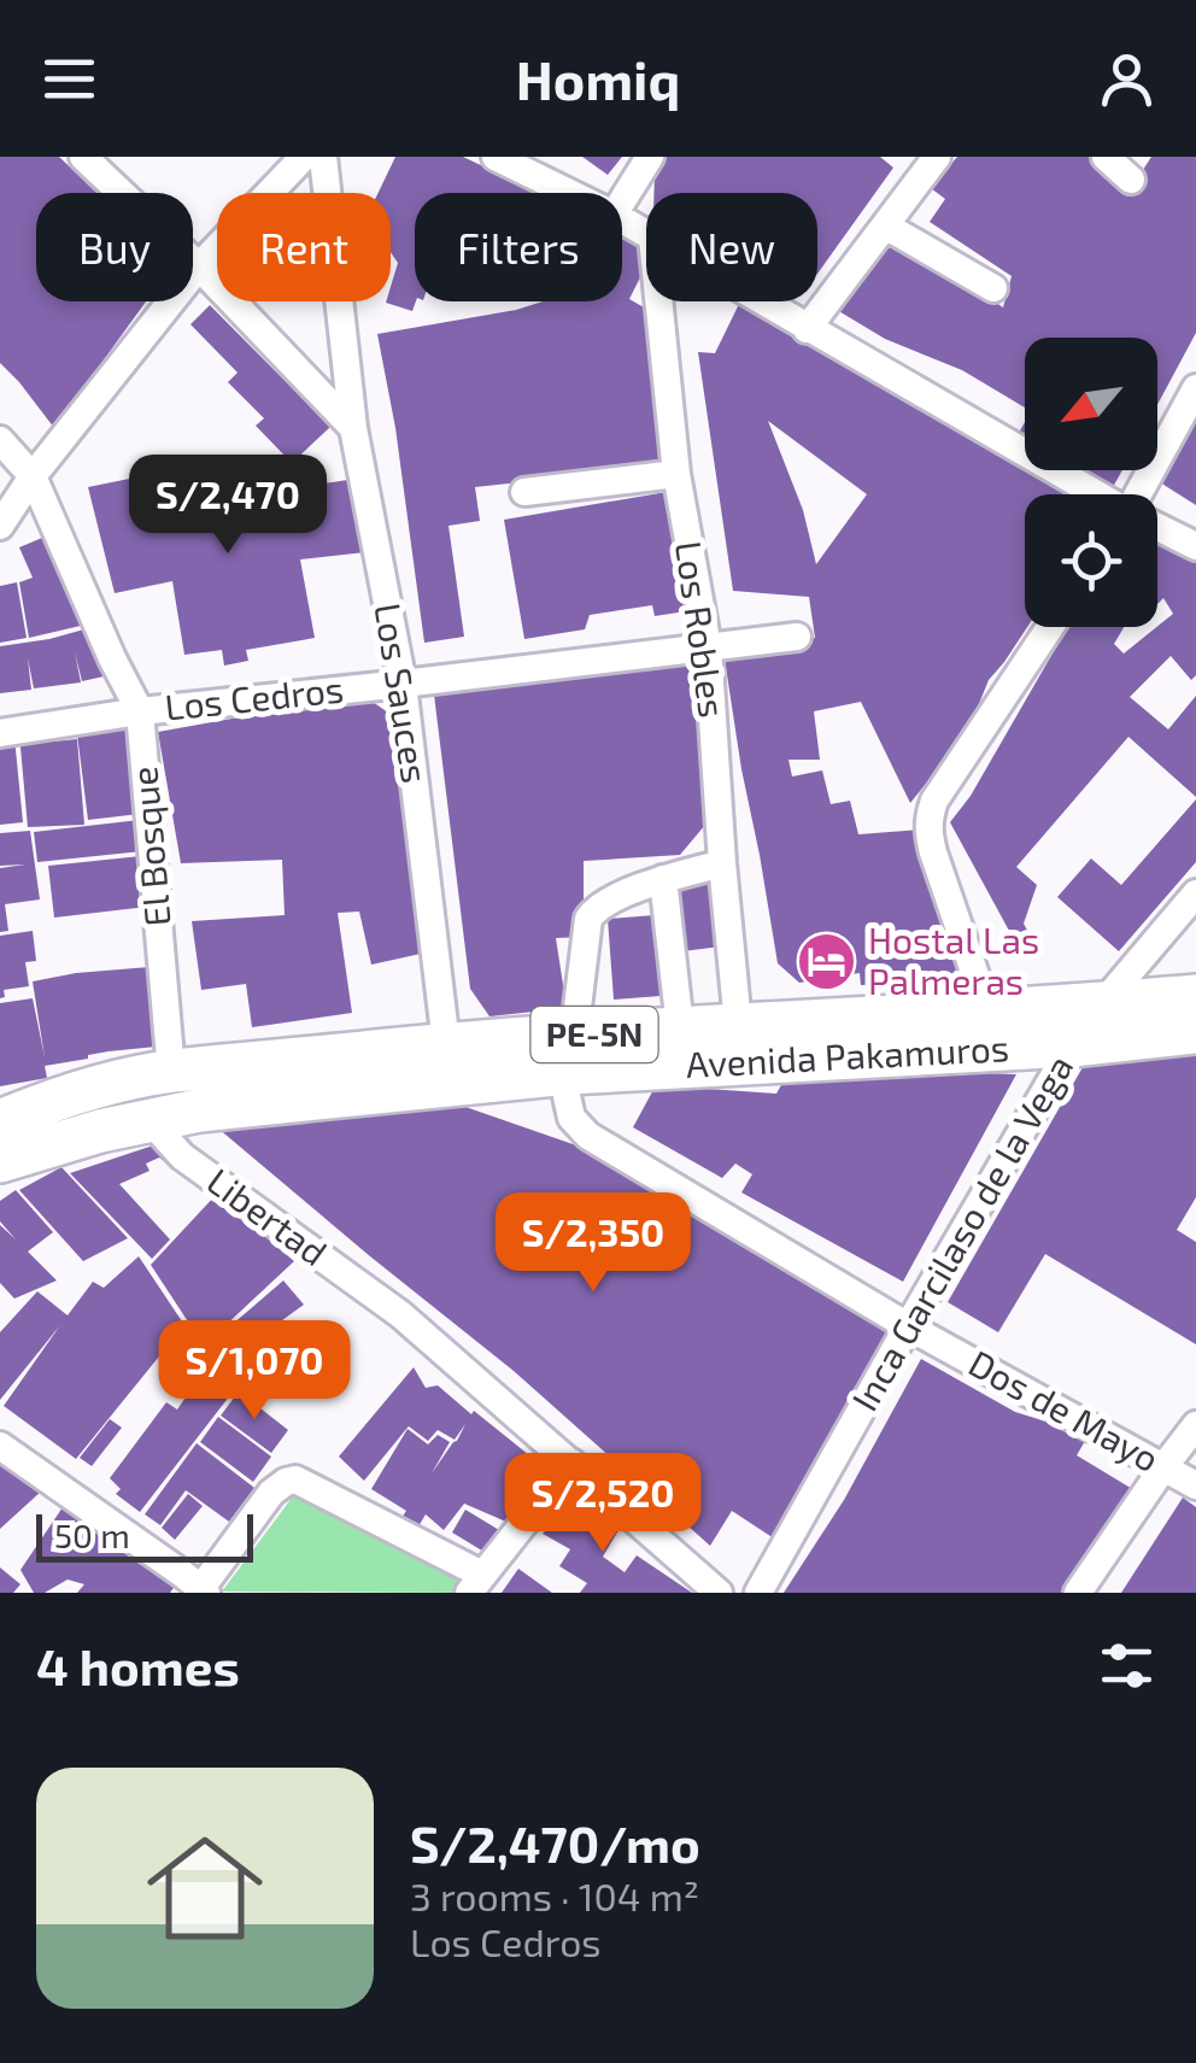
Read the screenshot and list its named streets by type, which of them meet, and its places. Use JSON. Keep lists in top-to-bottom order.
{
  "streets": {
    "highway": ["PE-5N", "Avenida Pakamuros"],
    "street": [
      "Los Robles",
      "Los Sauces",
      "Los Cedros",
      "El Bosque",
      "Libertad",
      "Inca Garcilaso de la Vega",
      "Dos de Mayo"
    ]
  },
  "crossings": [
    ["Los Robles", "Los Cedros"],
    ["Los Robles", "PE-5N"],
    ["Los Sauces", "Los Cedros"],
    ["Los Sauces", "PE-5N"],
    ["Los Sauces", "Avenida Pakamuros"],
    ["Los Cedros", "El Bosque"],
    ["El Bosque", "PE-5N"],
    ["PE-5N", "Avenida Pakamuros"],
    ["PE-5N", "Inca Garcilaso de la Vega"],
    ["PE-5N", "Dos de Mayo"],
    ["Avenida Pakamuros", "Libertad"],
    ["Avenida Pakamuros", "Inca Garcilaso de la Vega"],
    ["Avenida Pakamuros", "Dos de Mayo"],
    ["Inca Garcilaso de la Vega", "Dos de Mayo"]
  ],
  "places": {
    "hotel": ["Hostal Las Palmeras"]
  },
  "scale_bar": "50 m",
  "north": "bottom left",
  "page": {
    "header": "Homiq",
    "chip": [
      "Buy",
      "Rent",
      "Filters",
      "New"
    ],
    "price": [
      "S/2,470",
      "S/2,350",
      "S/1,070",
      "S/2,520"
    ],
    "scale": "50 m",
    "heading": "4 homes",
    "list": [
      {
        "name": "S/2,470/mo",
        "note": "3 rooms · 104 m² · Los Cedros"
      }
    ]
  }
}
